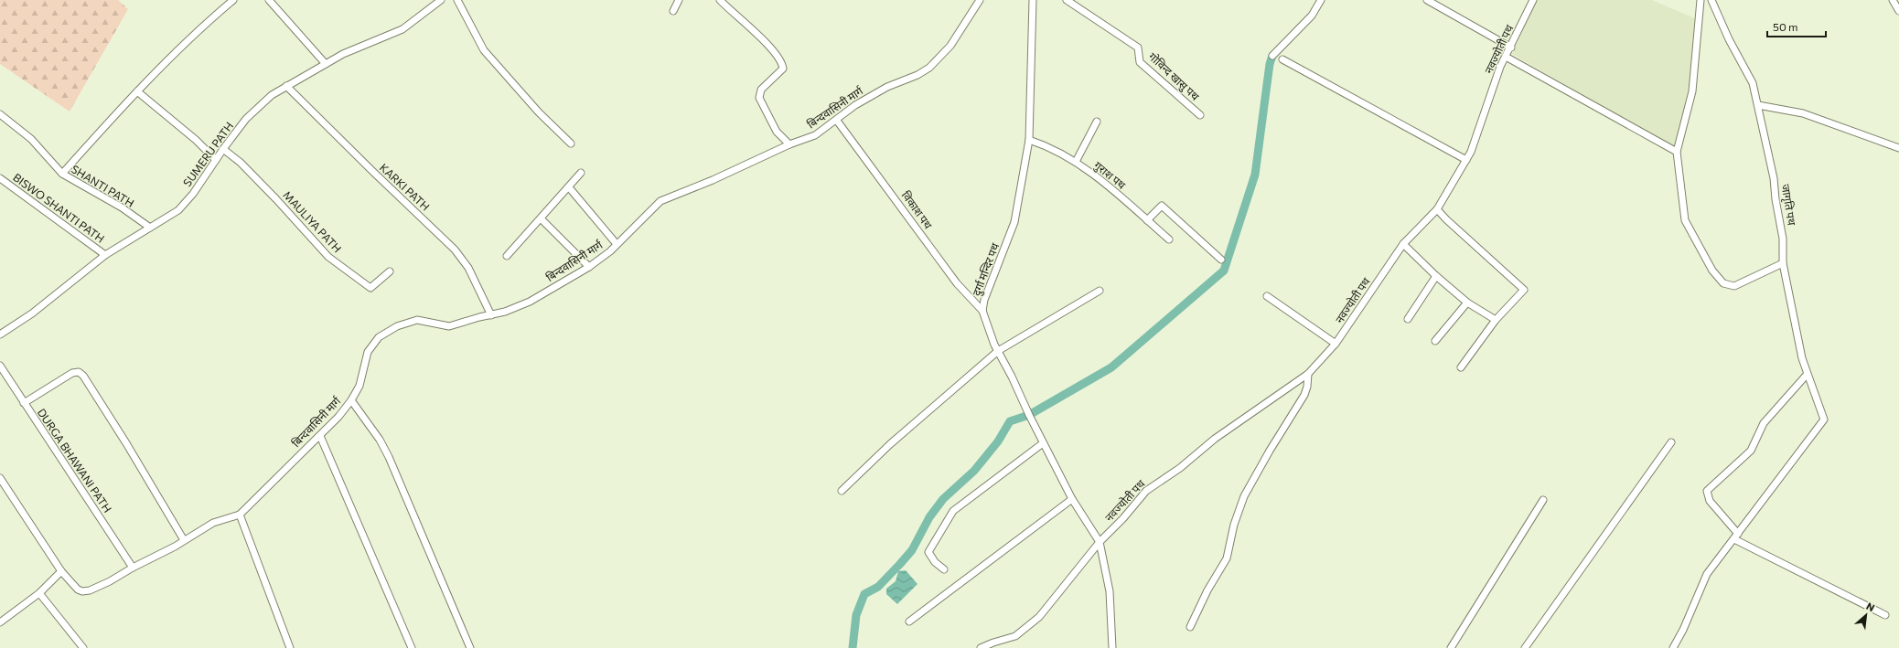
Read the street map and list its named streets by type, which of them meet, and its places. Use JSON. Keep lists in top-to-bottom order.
{
  "streets": {
    "street": [
      "नवज्योती पथ",
      "गोविन्द खासु पथ",
      "बिन्दवासिनी मार्ग",
      "SUMERU PATH",
      "गुराश पथ",
      "SHANTI PATH",
      "KARKI PATH",
      "जागृति पथ",
      "BISWO SHANTI PATH",
      "विकाश पथ",
      "MAULIYA PATH",
      "दुर्गा मन्दिर पथ",
      "DURGA BHAWANI PATH"
    ]
  },
  "crossings": [
    ["नवज्योती पथ", "दुर्गा मन्दिर पथ"],
    ["बिन्दवासिनी मार्ग", "KARKI PATH"],
    ["बिन्दवासिनी मार्ग", "विकाश पथ"],
    ["SUMERU PATH", "SHANTI PATH"],
    ["SUMERU PATH", "KARKI PATH"],
    ["SUMERU PATH", "BISWO SHANTI PATH"],
    ["SUMERU PATH", "MAULIYA PATH"],
    ["गुराश पथ", "दुर्गा मन्दिर पथ"],
    ["विकाश पथ", "दुर्गा मन्दिर पथ"]
  ],
  "scale_bar": "50 m",
  "north": "top right"
}
